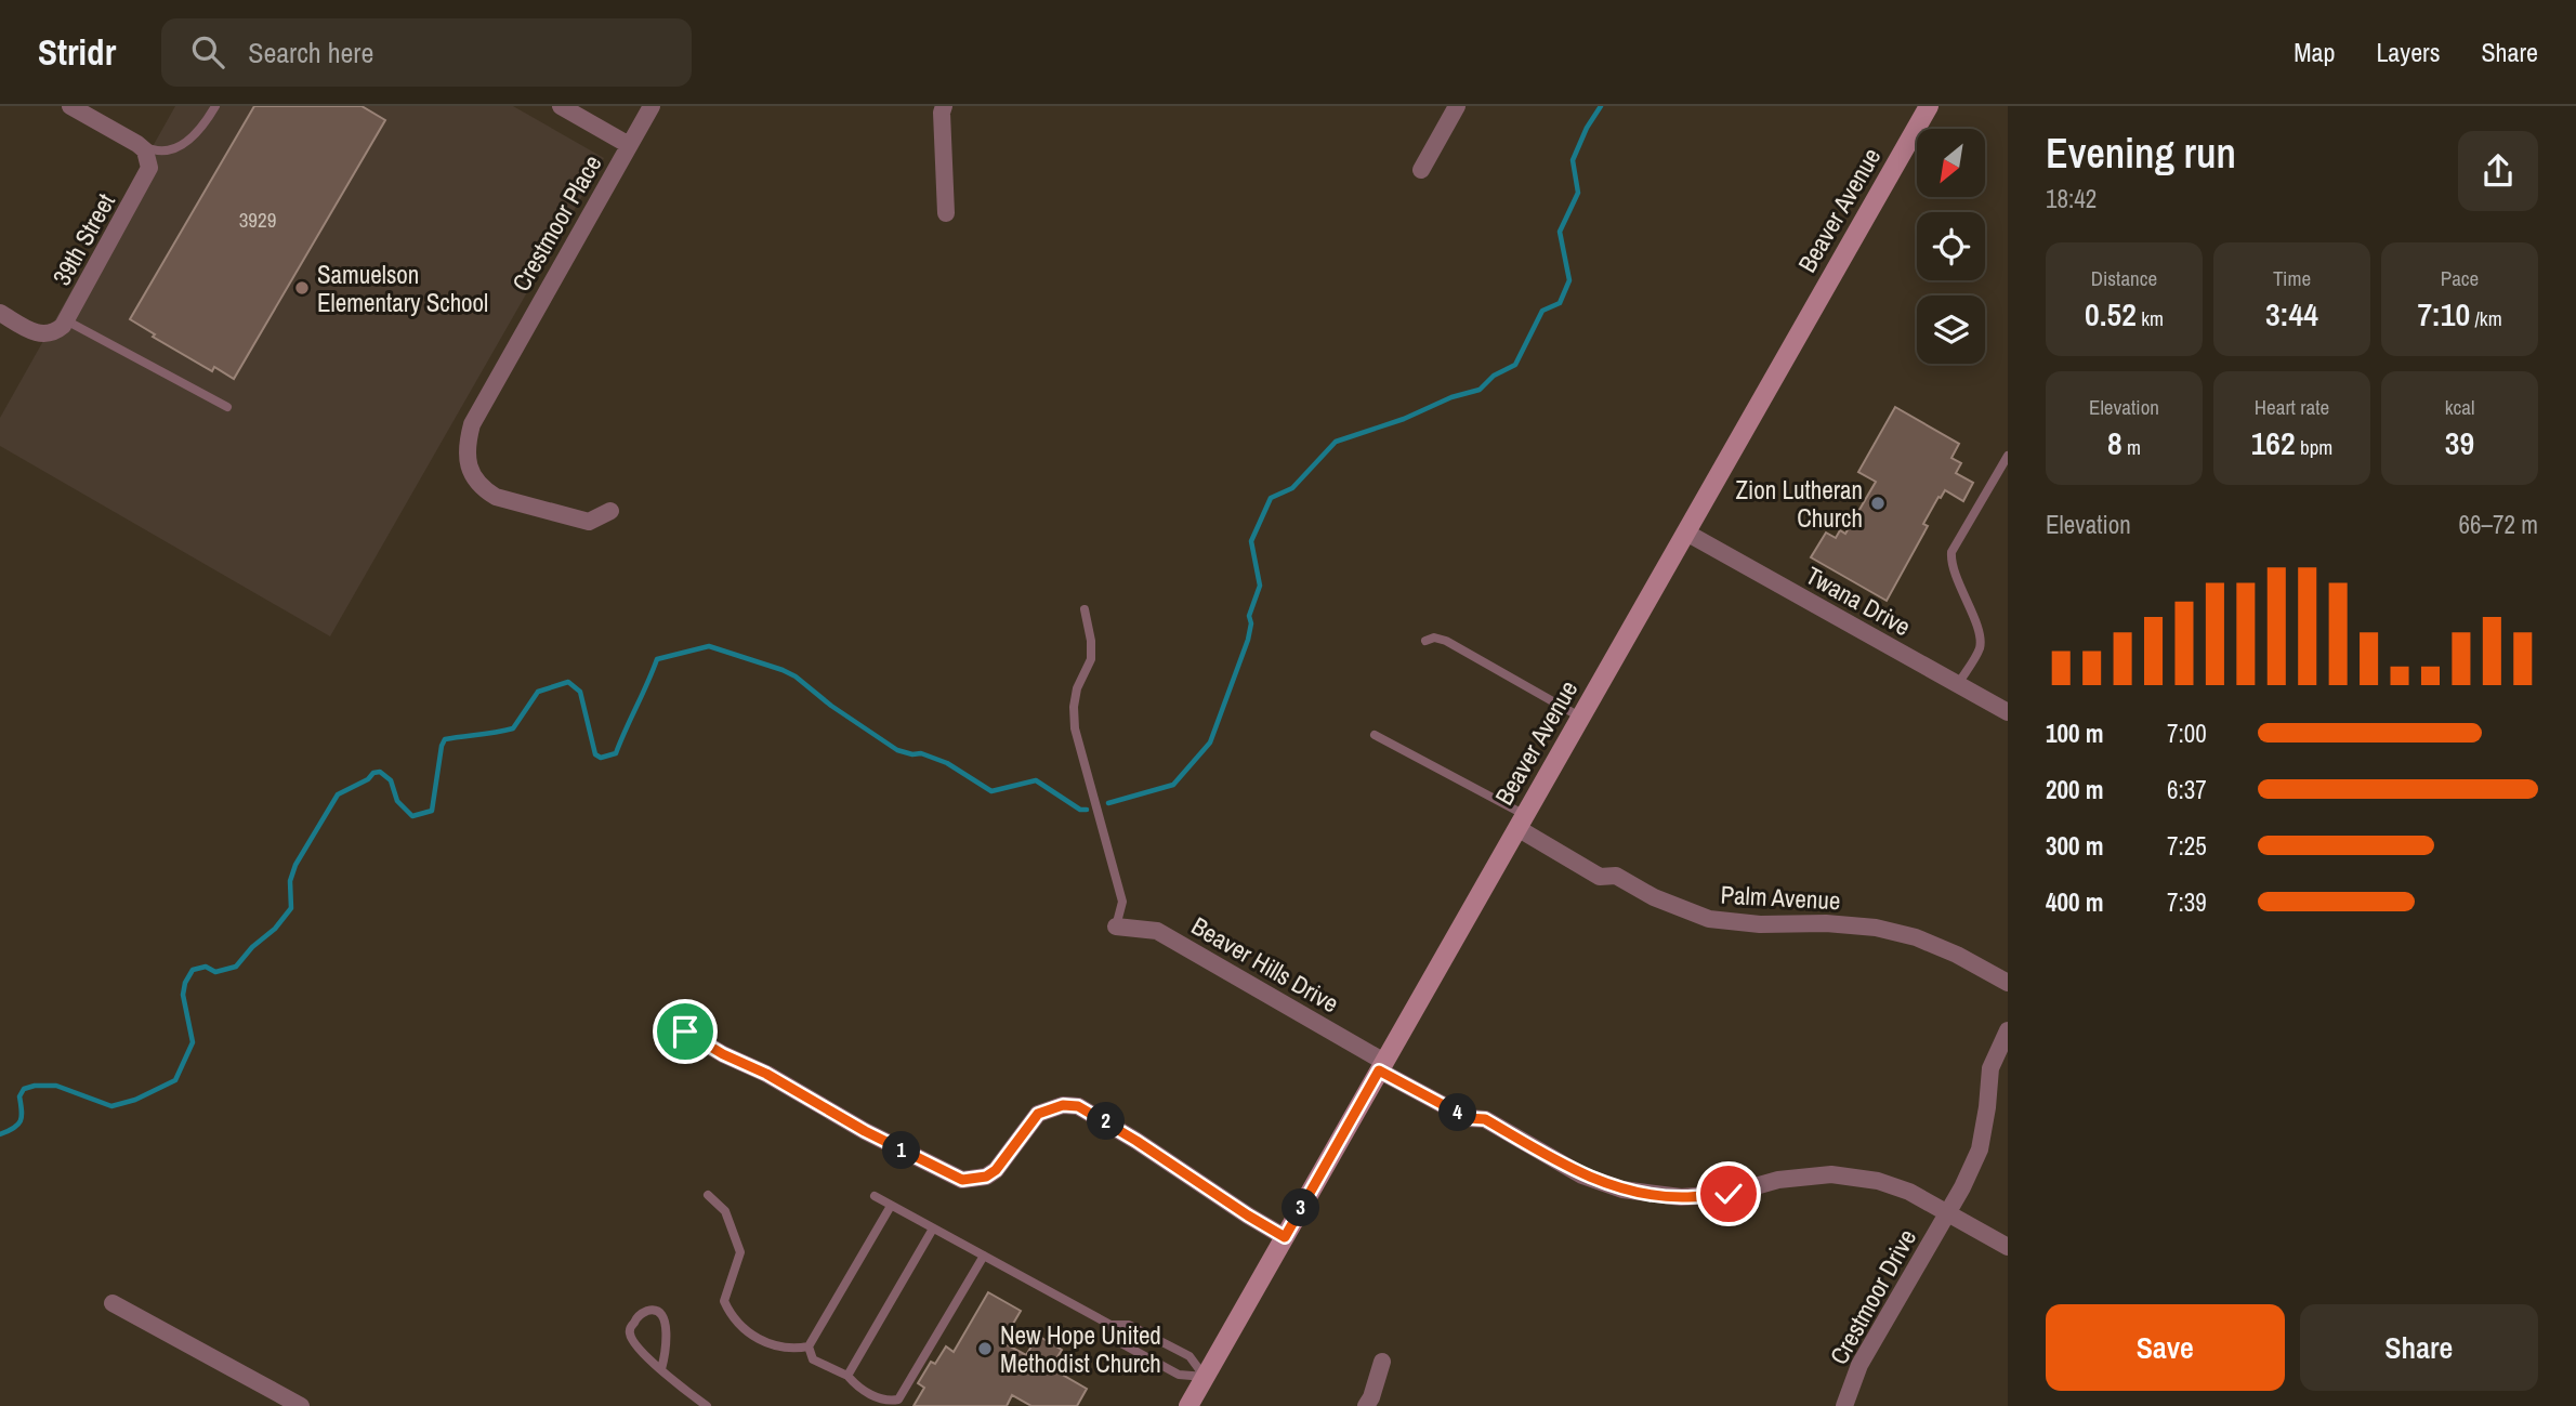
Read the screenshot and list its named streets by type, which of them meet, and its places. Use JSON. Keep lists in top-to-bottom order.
{
  "streets": {
    "main road": ["Beaver Avenue"],
    "street": [
      "Crestmoor Place",
      "39th Street",
      "Twana Drive",
      "Palm Avenue",
      "Beaver Hills Drive",
      "Crestmoor Drive"
    ]
  },
  "crossings": [
    ["Beaver Avenue", "Twana Drive"],
    ["Beaver Avenue", "Palm Avenue"],
    ["Beaver Avenue", "Beaver Hills Drive"],
    ["Beaver Hills Drive", "Crestmoor Drive"]
  ],
  "places": ["Samuelson Elementary School", "Zion Lutheran Church", "New Hope United Methodist Church"],
  "house_numbers": ["3929"],
  "north": "bottom left",
  "page": {
    "header": "Stridr",
    "search": "Search here",
    "nav": ["Map", "Layers", "Share"],
    "heading": ["Evening run", "18:42"],
    "stats": [
      ["Distance", "0.52 km"],
      ["Time", "3:44"],
      ["Pace", "7:10 /km"],
      ["Elevation", "8 m"],
      ["Heart rate", "162 bpm"],
      ["kcal", "39"]
    ],
    "chart": ["Elevation", "66–72 m"],
    "list": [
      {
        "name": "100 m",
        "note": "7:00"
      },
      {
        "name": "200 m",
        "note": "6:37"
      },
      {
        "name": "300 m",
        "note": "7:25"
      },
      {
        "name": "400 m",
        "note": "7:39"
      }
    ],
    "pins": [
      "4",
      "2",
      "1",
      "3"
    ],
    "buttons": ["Save", "Share"]
  }
}
